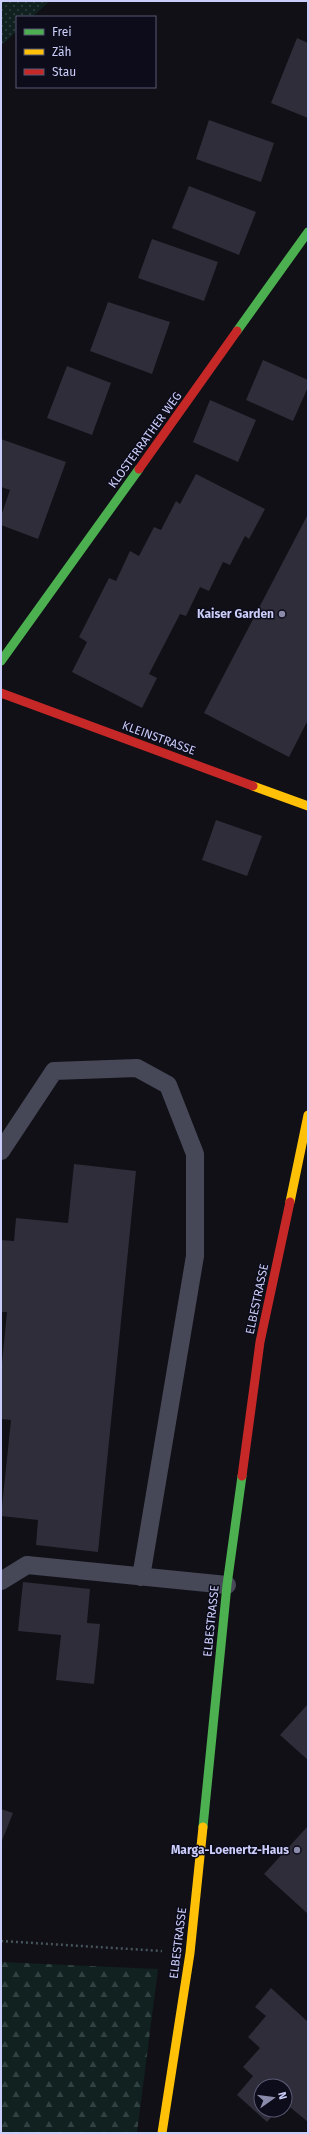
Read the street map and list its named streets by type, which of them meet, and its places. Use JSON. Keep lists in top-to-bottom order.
{
  "streets": {
    "main road": ["KLOSTERRATHER WEG", "KLEINSTRASSE", "ELBESTRASSE"]
  },
  "places": ["Kaiser Garden", "Marga-Loenertz-Haus"],
  "legend": ["Frei", "Zäh", "Stau"],
  "north": "right"
}
